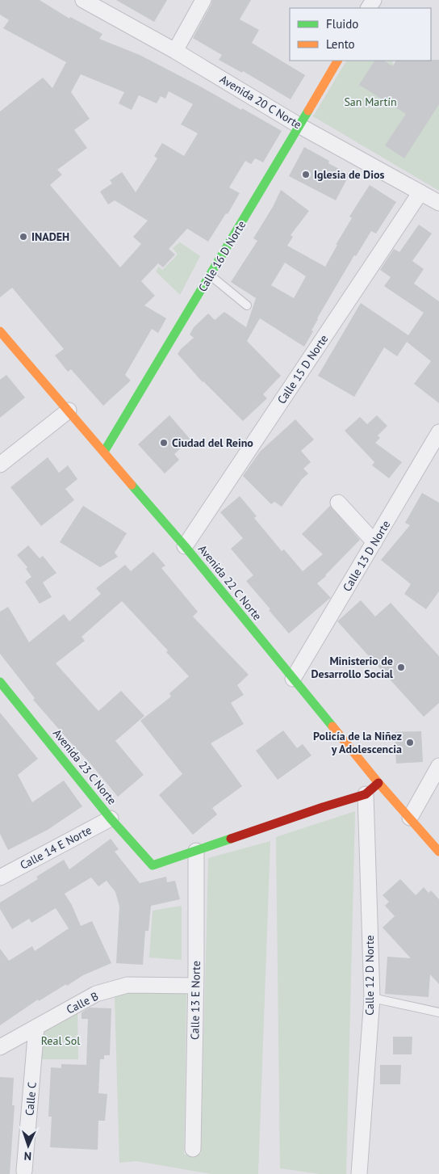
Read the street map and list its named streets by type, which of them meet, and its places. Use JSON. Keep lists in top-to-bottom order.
{
  "streets": {
    "street": [
      "Avenida 20 C Norte",
      "Calle 16 D Norte",
      "Calle 15 D Norte",
      "Calle 13 D Norte",
      "Avenida 22 C Norte",
      "Avenida 23 C Norte",
      "Calle 14 E Norte",
      "Calle 12 D Norte",
      "Calle 13 E Norte",
      "Calle B",
      "Calle C"
    ]
  },
  "crossings": [
    ["Avenida 20 C Norte", "Calle 16 D Norte"],
    ["Avenida 20 C Norte", "Calle 15 D Norte"],
    ["Calle 16 D Norte", "Avenida 22 C Norte"],
    ["Calle 15 D Norte", "Avenida 22 C Norte"],
    ["Calle 13 D Norte", "Avenida 22 C Norte"],
    ["Avenida 23 C Norte", "Calle 14 E Norte"],
    ["Avenida 23 C Norte", "Calle 13 E Norte"],
    ["Calle 13 E Norte", "Calle B"],
    ["Calle B", "Calle C"]
  ],
  "parks": ["San Martín", "Real Sol"],
  "places": [
    "Iglesia de Dios",
    "INADEH",
    "Ciudad del Reino",
    "Ministerio de Desarrollo Social",
    "Policía de la Niñez y Adolescencia"
  ],
  "legend": ["Fluido", "Lento"],
  "north": "bottom"
}
